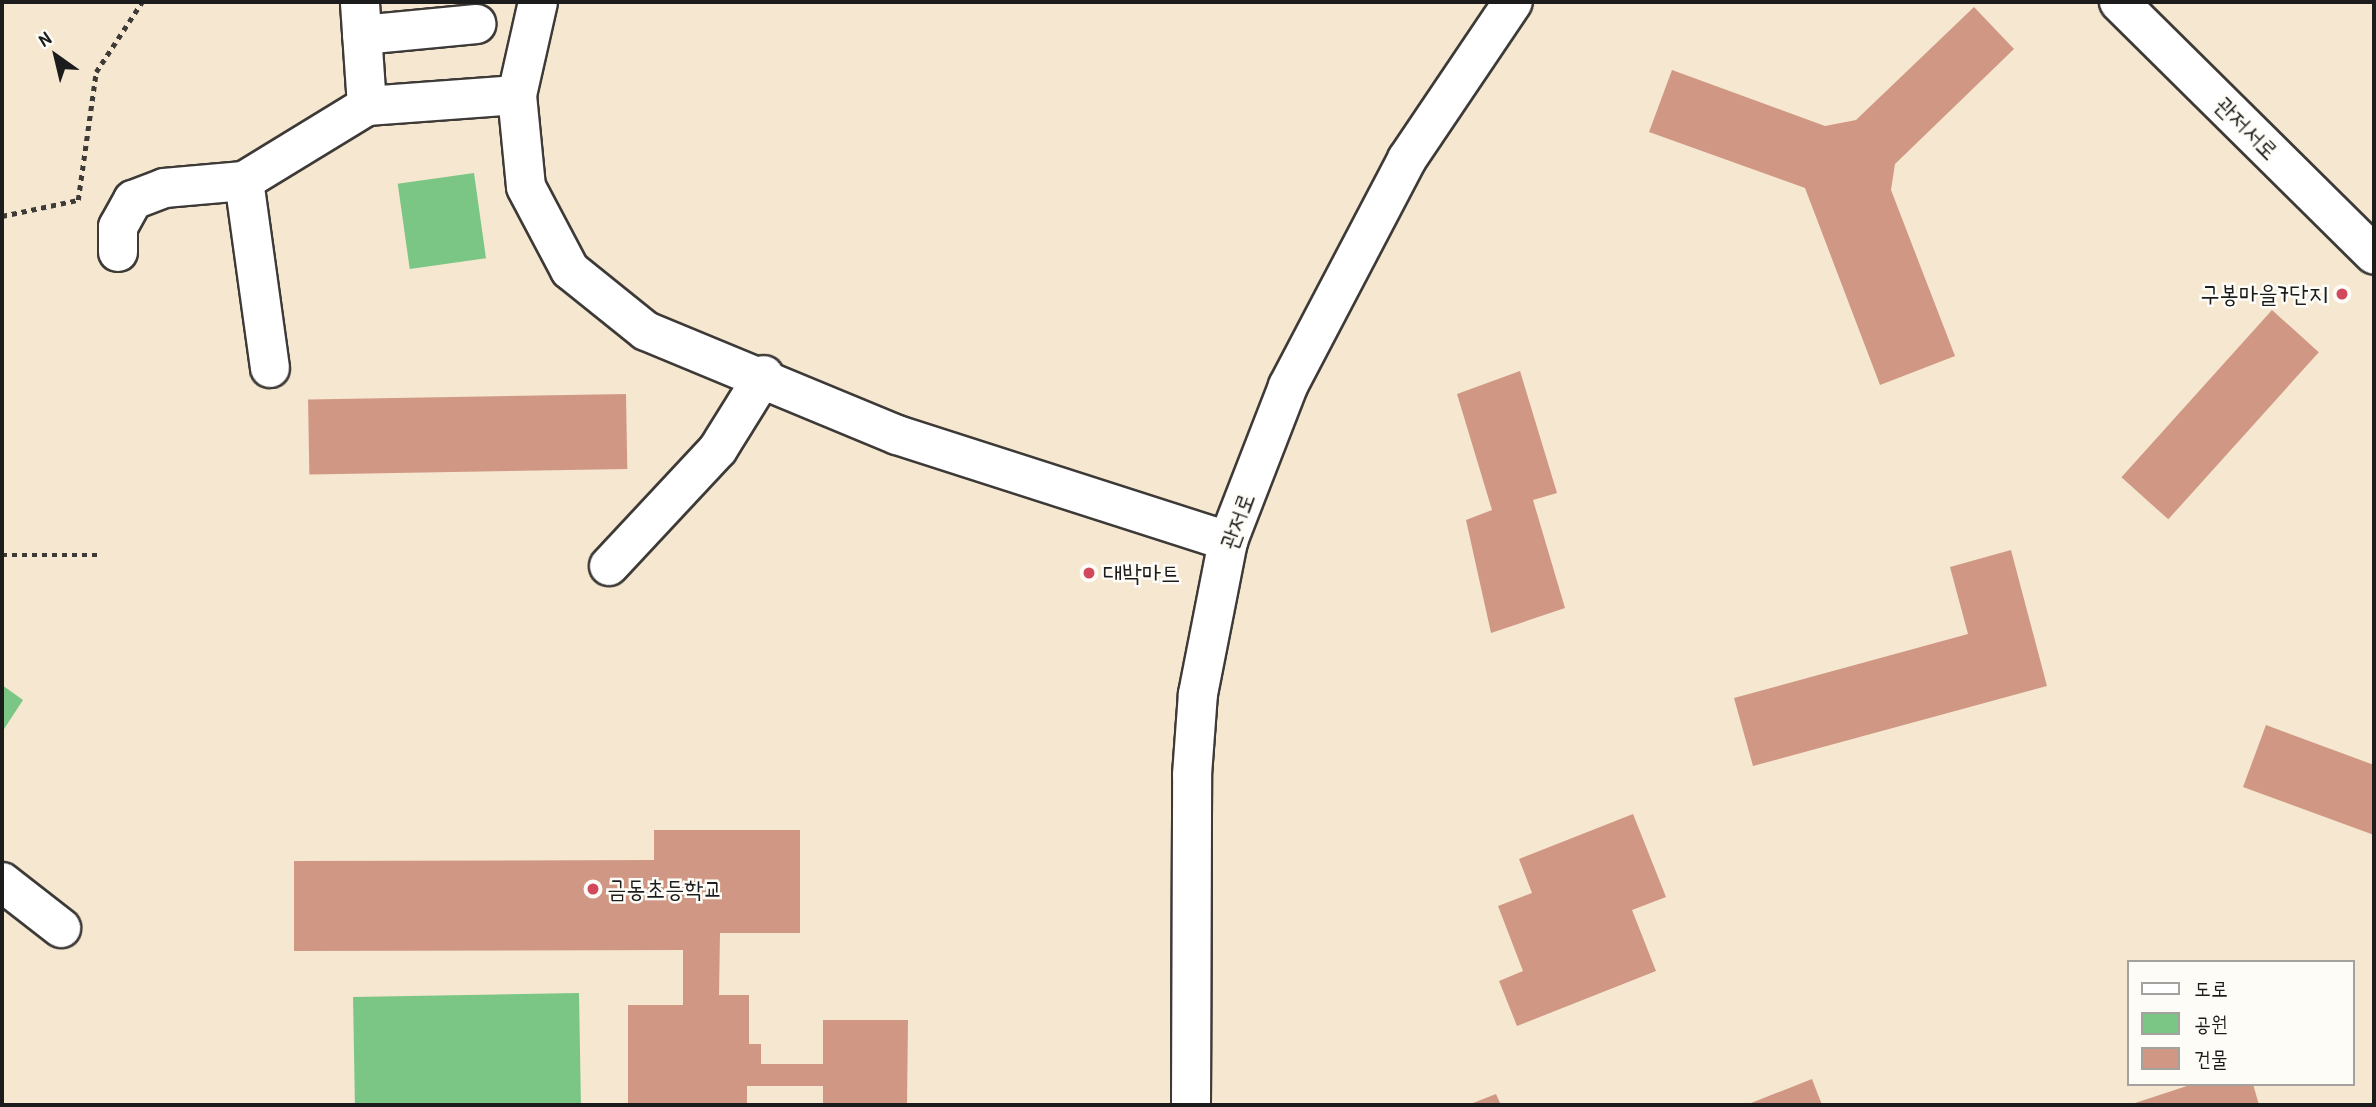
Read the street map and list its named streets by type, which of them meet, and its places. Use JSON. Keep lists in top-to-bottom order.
{
  "streets": {
    "street": ["관저서로", "관저로"]
  },
  "places": ["구봉마을7단지", "대박마트", "금동초등학교"],
  "legend": ["도로", "공원", "건물"],
  "north": "top left"
}
